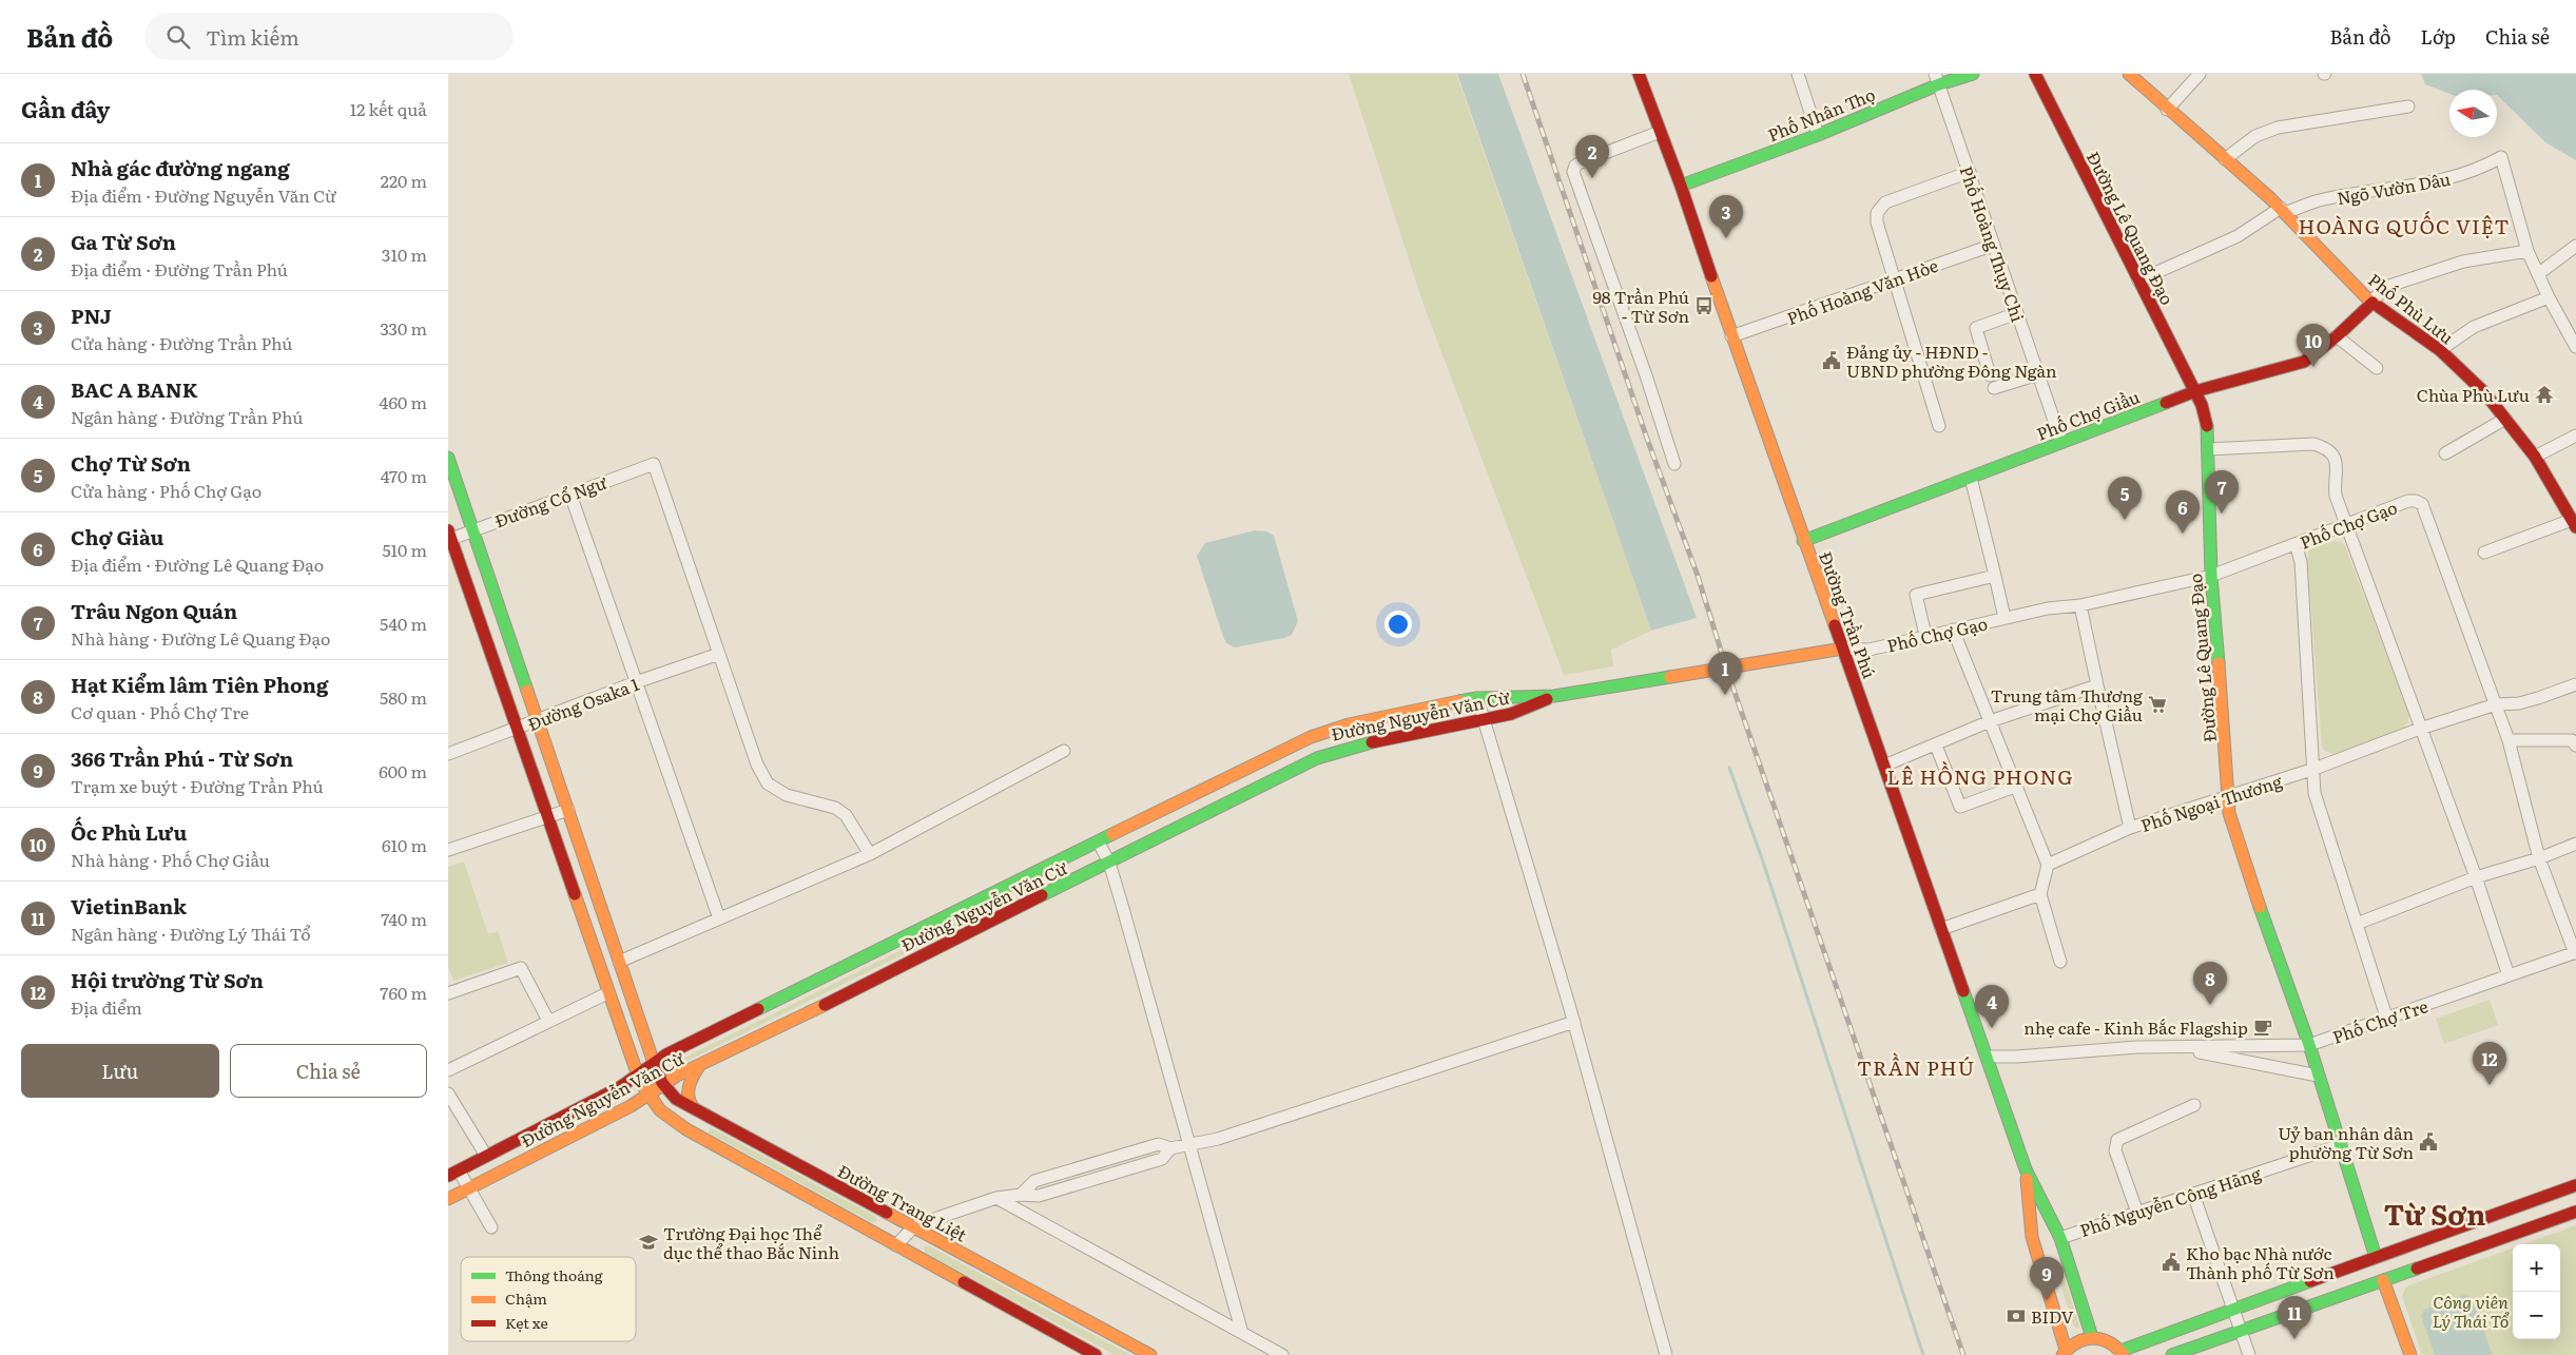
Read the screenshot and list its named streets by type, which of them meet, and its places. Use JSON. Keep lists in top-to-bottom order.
{
  "streets": {
    "main road": [
      "Phố Nhân Thọ",
      "Đường Lê Quang Đạo",
      "Phố Phù Lưu",
      "Phố Chợ Giầu",
      "Đường Trần Phú",
      "Đường Nguyễn Văn Cừ",
      "Đường Trang Liệt"
    ],
    "street": [
      "Ngõ Vườn Dâu",
      "Phố Hoàng Thụy Chi",
      "Phố Hoàng Văn Hòe",
      "Đường Cổ Ngư",
      "Phố Chợ Gạo",
      "Đường Osaka 1",
      "Phố Ngoại Thương",
      "Phố Chợ Tre",
      "Phố Nguyễn Công Hãng"
    ]
  },
  "crossings": [
    ["Phố Nhân Thọ", "Phố Hoàng Thụy Chi"],
    ["Phố Nhân Thọ", "Đường Trần Phú"],
    ["Ngõ Vườn Dâu", "Đường Lê Quang Đạo"],
    ["Ngõ Vườn Dâu", "Phố Phù Lưu"],
    ["Đường Lê Quang Đạo", "Phố Chợ Giầu"],
    ["Đường Lê Quang Đạo", "Phố Chợ Gạo"],
    ["Đường Lê Quang Đạo", "Phố Ngoại Thương"],
    ["Đường Lê Quang Đạo", "Phố Chợ Tre"],
    ["Đường Lê Quang Đạo", "Phố Nguyễn Công Hãng"],
    ["Phố Hoàng Thụy Chi", "Phố Hoàng Văn Hòe"],
    ["Phố Hoàng Thụy Chi", "Phố Chợ Giầu"],
    ["Phố Hoàng Văn Hòe", "Đường Trần Phú"],
    ["Phố Phù Lưu", "Phố Chợ Giầu"],
    ["Phố Chợ Giầu", "Đường Trần Phú"],
    ["Đường Cổ Ngư", "Đường Osaka 1"],
    ["Đường Cổ Ngư", "Đường Trang Liệt"],
    ["Phố Chợ Gạo", "Đường Trần Phú"],
    ["Phố Chợ Gạo", "Đường Nguyễn Văn Cừ"],
    ["Phố Chợ Gạo", "Phố Ngoại Thương"],
    ["Phố Chợ Gạo", "Phố Chợ Tre"],
    ["Đường Trần Phú", "Đường Nguyễn Văn Cừ"],
    ["Đường Trần Phú", "Phố Chợ Tre"],
    ["Đường Trần Phú", "Phố Nguyễn Công Hãng"],
    ["Đường Osaka 1", "Đường Trang Liệt"],
    ["Đường Nguyễn Văn Cừ", "Đường Trang Liệt"]
  ],
  "districts": [
    "HOÀNG QUỐC VIỆT",
    "LÊ HỒNG PHONG",
    "TRẦN PHÚ",
    "Từ Sơn"
  ],
  "parks": ["Công viên Lý Thái Tổ"],
  "places": {
    "bus stop": ["98 Trần Phú - Từ Sơn"],
    "public building": ["Đảng ủy - HĐND - UBND phường Đông Ngàn", "Uỷ ban nhân dân phường Từ Sơn", "Kho bạc Nhà nước Thành phố Từ Sơn"],
    "temple": ["Chùa Phù Lưu"],
    "supermarket": ["Trung tâm Thương mại Chợ Giầu"],
    "cafe": ["nhẹ cafe - Kinh Bắc Flagship"],
    "school or university": ["Trường Đại học Thể dục thể thao Bắc Ninh"],
    "bank": ["BIDV"]
  },
  "legend": ["Thông thoáng", "Chậm", "Kẹt xe"],
  "north": "left",
  "page": {
    "header": "Bản đồ",
    "search": "Tìm kiếm",
    "nav": ["Bản đồ", "Lớp", "Chia sẻ"],
    "heading": ["Gần đây", "12 kết quả"],
    "pins": [
      "2",
      "3",
      "10",
      "7",
      "5",
      "6",
      "1",
      "8",
      "4",
      "12",
      "9",
      "11"
    ],
    "list": [
      {
        "mark": "1",
        "name": "Nhà gác đường ngang",
        "note": "Địa điểm · Đường Nguyễn Văn Cừ",
        "value": "220 m"
      },
      {
        "mark": "2",
        "name": "Ga Từ Sơn",
        "note": "Địa điểm · Đường Trần Phú",
        "value": "310 m"
      },
      {
        "mark": "3",
        "name": "PNJ",
        "note": "Cửa hàng · Đường Trần Phú",
        "value": "330 m"
      },
      {
        "mark": "4",
        "name": "BAC A BANK",
        "note": "Ngân hàng · Đường Trần Phú",
        "value": "460 m"
      },
      {
        "mark": "5",
        "name": "Chợ Từ Sơn",
        "note": "Cửa hàng · Phố Chợ Gạo",
        "value": "470 m"
      },
      {
        "mark": "6",
        "name": "Chợ Giàu",
        "note": "Địa điểm · Đường Lê Quang Đạo",
        "value": "510 m"
      },
      {
        "mark": "7",
        "name": "Trâu Ngon Quán",
        "note": "Nhà hàng · Đường Lê Quang Đạo",
        "value": "540 m"
      },
      {
        "mark": "8",
        "name": "Hạt Kiểm lâm Tiên Phong",
        "note": "Cơ quan · Phố Chợ Tre",
        "value": "580 m"
      },
      {
        "mark": "9",
        "name": "366 Trần Phú - Từ Sơn",
        "note": "Trạm xe buýt · Đường Trần Phú",
        "value": "600 m"
      },
      {
        "mark": "10",
        "name": "Ốc Phù Lưu",
        "note": "Nhà hàng · Phố Chợ Giầu",
        "value": "610 m"
      },
      {
        "mark": "11",
        "name": "VietinBank",
        "note": "Ngân hàng · Đường Lý Thái Tổ",
        "value": "740 m"
      },
      {
        "mark": "12",
        "name": "Hội trường Từ Sơn",
        "note": "Địa điểm",
        "value": "760 m"
      }
    ],
    "buttons": ["Lưu", "Chia sẻ"],
    "map_buttons": ["+", "−"]
  }
}
